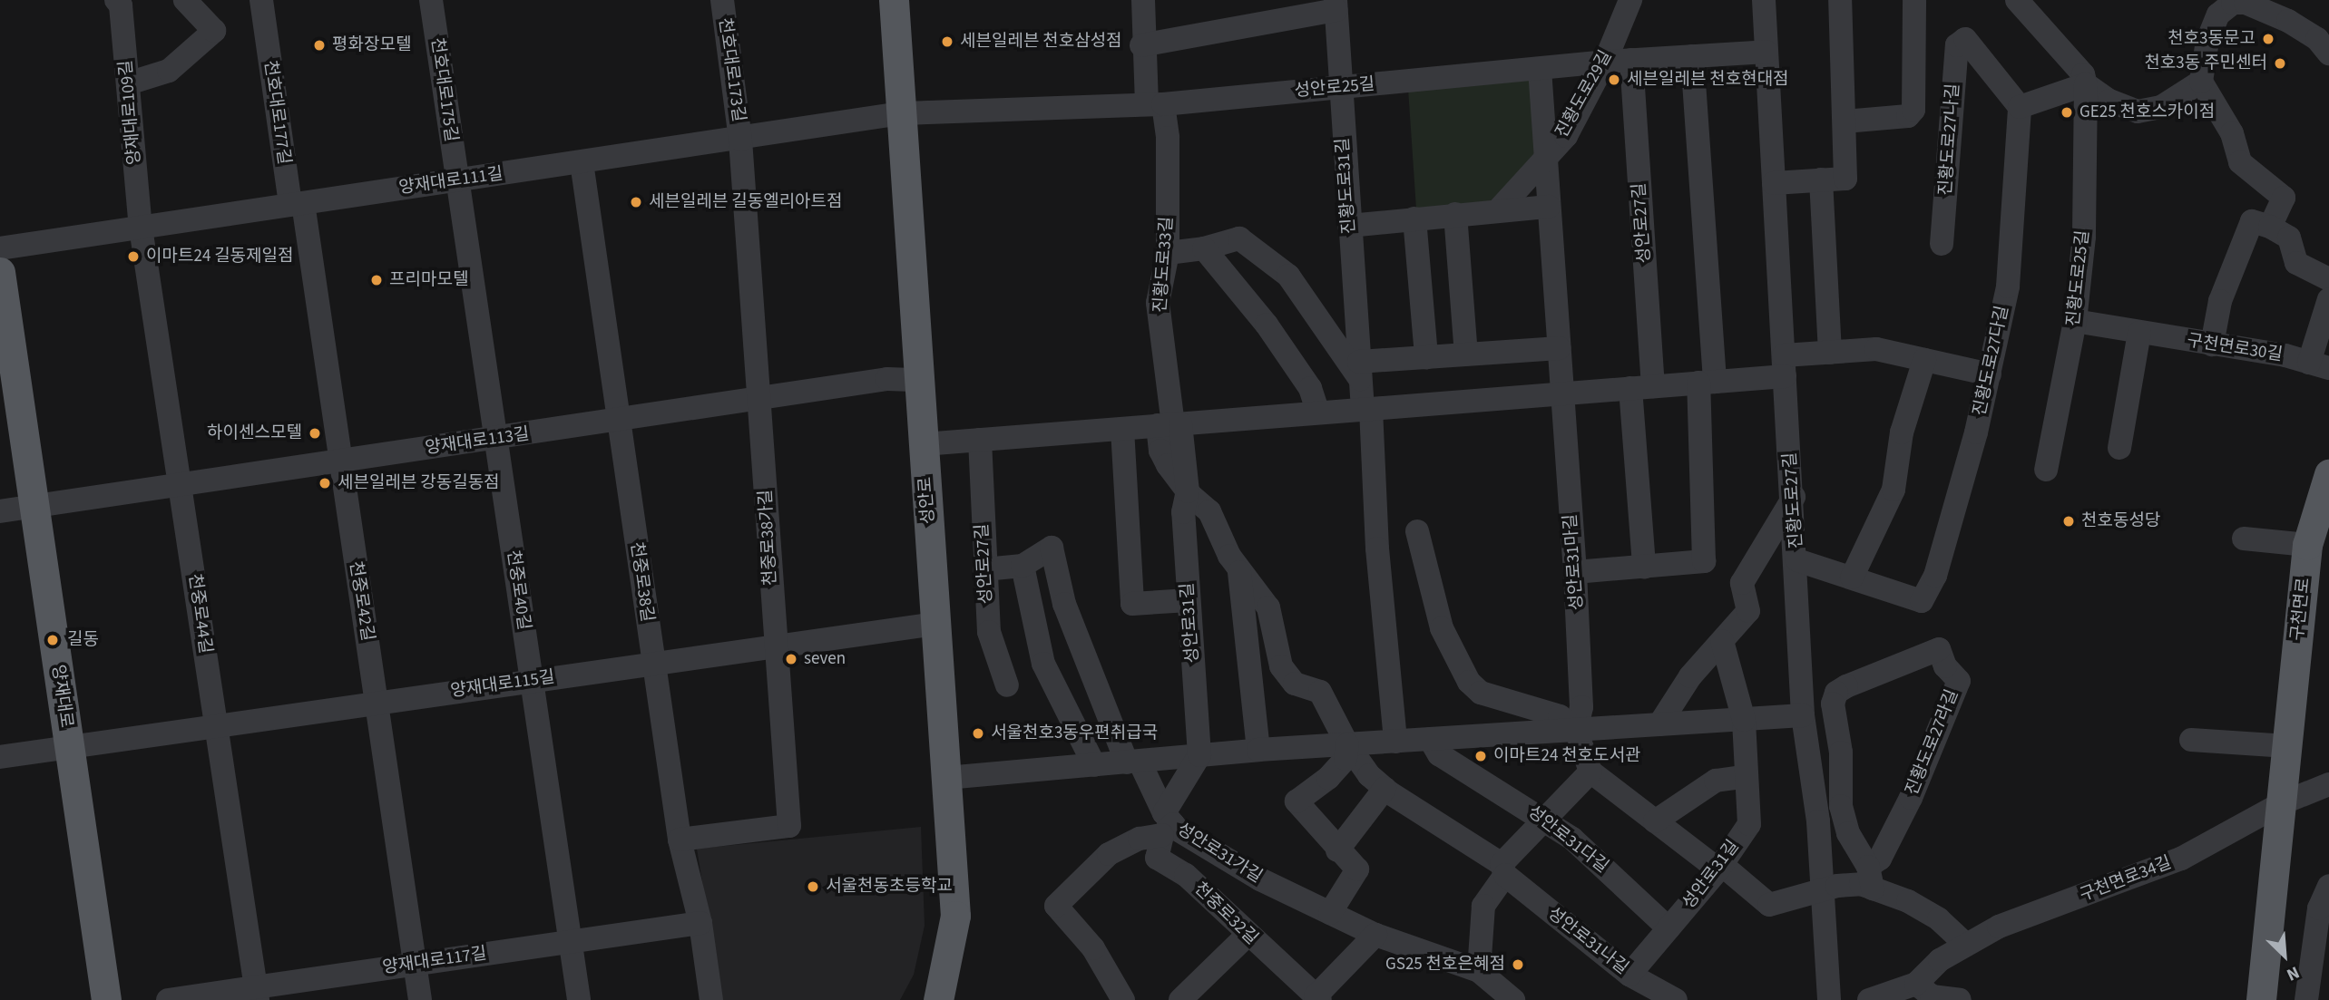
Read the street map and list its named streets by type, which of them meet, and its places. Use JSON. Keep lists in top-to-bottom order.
{
  "streets": {
    "main road": ["성안로", "구천면로", "양재대로"],
    "street": [
      "천호대로173길",
      "성안로25길",
      "천호대로175길",
      "진황도로29길",
      "양재대로109길",
      "천호대로177길",
      "진황도로27나길",
      "양재대로111길",
      "진황도로31길",
      "성안로27길",
      "진황도로33길",
      "진황도로25길",
      "구천면로30길",
      "진황도로27다길",
      "양재대로113길",
      "진황도로27길",
      "천중로38가길",
      "성안로31마길",
      "천중로38길",
      "천중로40길",
      "천중로42길",
      "천중로44길",
      "성안로31길",
      "양재대로115길",
      "진황도로27라길",
      "성안로31다길",
      "성안로31가길",
      "구천면로34길",
      "천중로32길",
      "성안로31나길",
      "양재대로117길"
    ]
  },
  "crossings": [
    ["천호대로173길", "양재대로111길"],
    ["천호대로173길", "천중로38가길"],
    ["성안로25길", "진황도로29길"],
    ["성안로25길", "양재대로111길"],
    ["성안로25길", "진황도로31길"],
    ["성안로25길", "성안로27길"],
    ["성안로25길", "진황도로33길"],
    ["성안로25길", "성안로"],
    ["성안로25길", "진황도로27길"],
    ["천호대로175길", "양재대로111길"],
    ["천호대로175길", "천중로40길"],
    ["양재대로109길", "양재대로111길"],
    ["양재대로109길", "천중로44길"],
    ["천호대로177길", "양재대로111길"],
    ["천호대로177길", "천중로42길"],
    ["진황도로27나길", "진황도로27다길"],
    ["양재대로111길", "성안로"],
    ["양재대로111길", "천중로38가길"],
    ["양재대로111길", "천중로38길"],
    ["양재대로111길", "천중로40길"],
    ["양재대로111길", "천중로42길"],
    ["양재대로111길", "천중로44길"],
    ["진황도로31길", "진황도로33길"],
    ["진황도로33길", "성안로31길"],
    ["진황도로25길", "구천면로30길"],
    ["진황도로27다길", "진황도로27길"],
    ["양재대로113길", "성안로"],
    ["양재대로113길", "천중로38가길"],
    ["양재대로113길", "천중로38길"],
    ["양재대로113길", "천중로40길"],
    ["양재대로113길", "천중로42길"],
    ["양재대로113길", "천중로44길"],
    ["양재대로113길", "양재대로"],
    ["성안로", "양재대로115길"],
    ["진황도로27길", "진황도로27라길"],
    ["천중로38가길", "천중로38길"],
    ["천중로38가길", "양재대로115길"],
    ["천중로38길", "양재대로115길"],
    ["천중로38길", "양재대로117길"],
    ["천중로40길", "양재대로115길"],
    ["천중로40길", "양재대로117길"],
    ["천중로42길", "양재대로115길"],
    ["천중로42길", "양재대로117길"],
    ["구천면로", "구천면로34길"],
    ["천중로44길", "양재대로115길"],
    ["천중로44길", "양재대로117길"],
    ["성안로31길", "성안로31다길"],
    ["성안로31길", "성안로31나길"],
    ["양재대로115길", "양재대로"],
    ["성안로31가길", "천중로32길"]
  ],
  "places": [
    "천호3동문고",
    "세븐일레븐 천호삼성점",
    "평화장모텔",
    "천호3동 주민센터",
    "세븐일레븐 천호현대점",
    "GE25 천호스카이점",
    "세븐일레븐 길동엘리아트점",
    "이마트24 길동제일점",
    "프리마모텔",
    "하이센스모텔",
    "세븐일레븐 강동길동점",
    "천호동성당",
    "길동",
    "seven",
    "서울천호3동우편취급국",
    "이마트24 천호도서관",
    "서울천동초등학교",
    "GS25 천호은혜점"
  ],
  "north": "bottom right"
}
